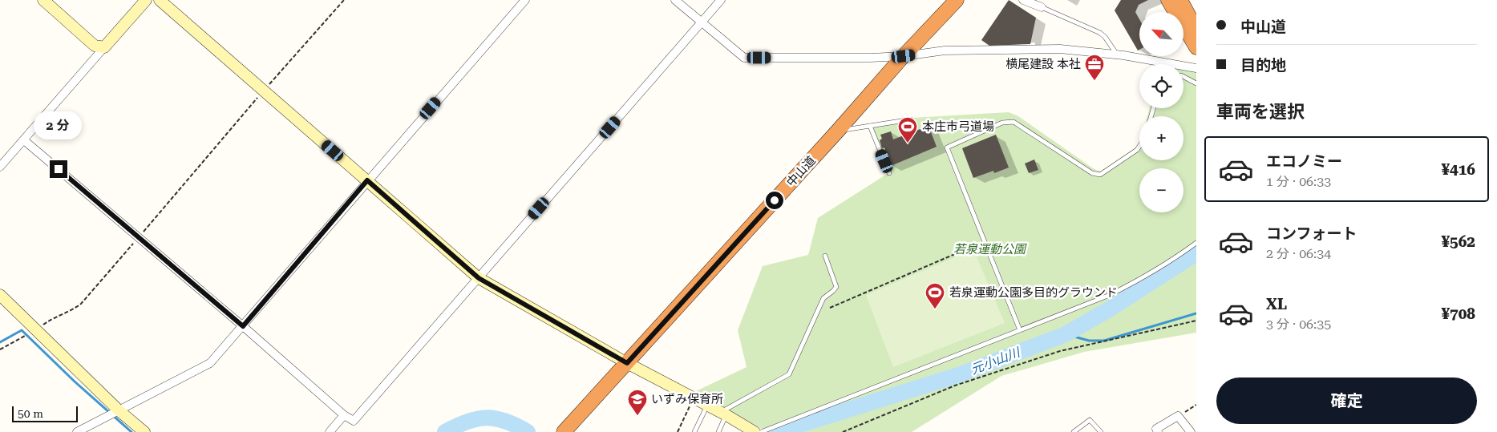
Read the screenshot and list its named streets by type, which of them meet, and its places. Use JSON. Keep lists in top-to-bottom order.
{
  "streets": {
    "highway": ["中山道"]
  },
  "water": ["元小山川"],
  "parks": ["若泉運動公園"],
  "places": {
    "office": ["横尾建設 本社"],
    "sports": ["本庄市弓道場", "若泉運動公園多目的グラウンド"],
    "school or university": ["いずみ保育所"]
  },
  "scale_bar": "50 m",
  "north": "top left",
  "page": {
    "banner": ["中山道", "目的地"],
    "map_buttons": ["+", "−"],
    "heading": "車両を選択",
    "bubble": "2 分",
    "list": [
      {
        "name": "エコノミー",
        "note": "1 分 · 06:33",
        "value": "¥416"
      },
      {
        "name": "コンフォート",
        "note": "2 分 · 06:34",
        "value": "¥562"
      },
      {
        "name": "XL",
        "note": "3 分 · 06:35",
        "value": "¥708"
      }
    ],
    "buttons": "確定",
    "scale": "50 m"
  }
}
